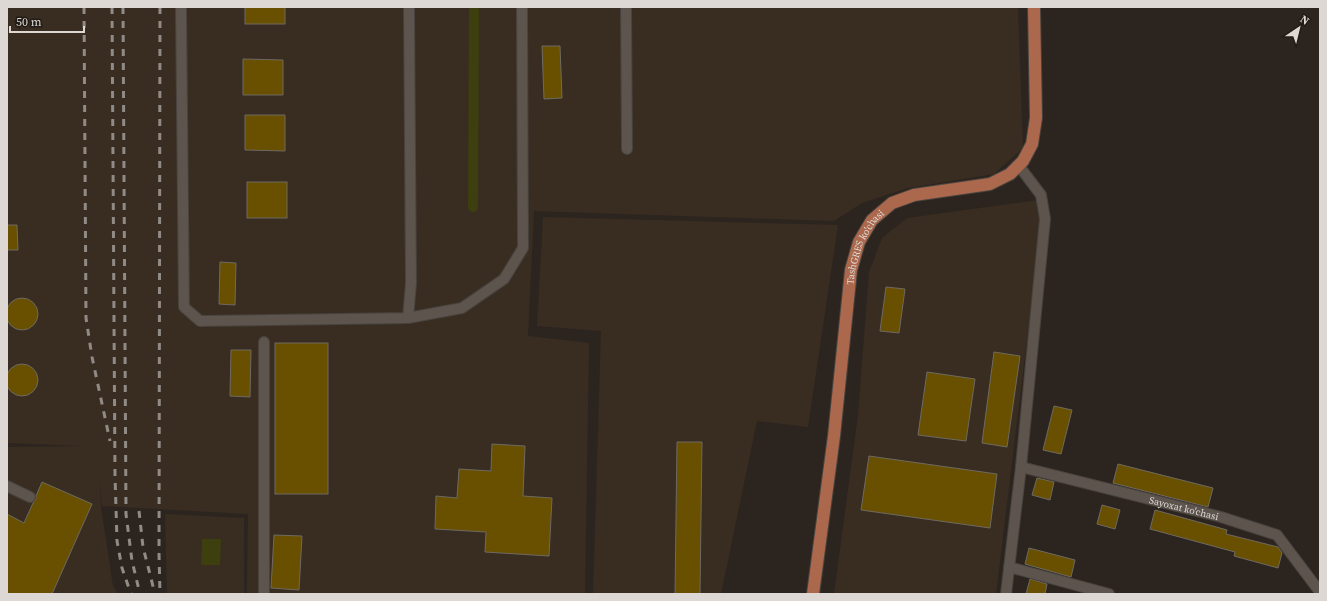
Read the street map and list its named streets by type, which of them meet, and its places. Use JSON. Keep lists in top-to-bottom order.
{
  "streets": {
    "main road": ["TashGRES ko'chasi"],
    "street": ["Sayoxat ko'chasi"]
  },
  "scale_bar": "50 m",
  "north": "top right"
}
